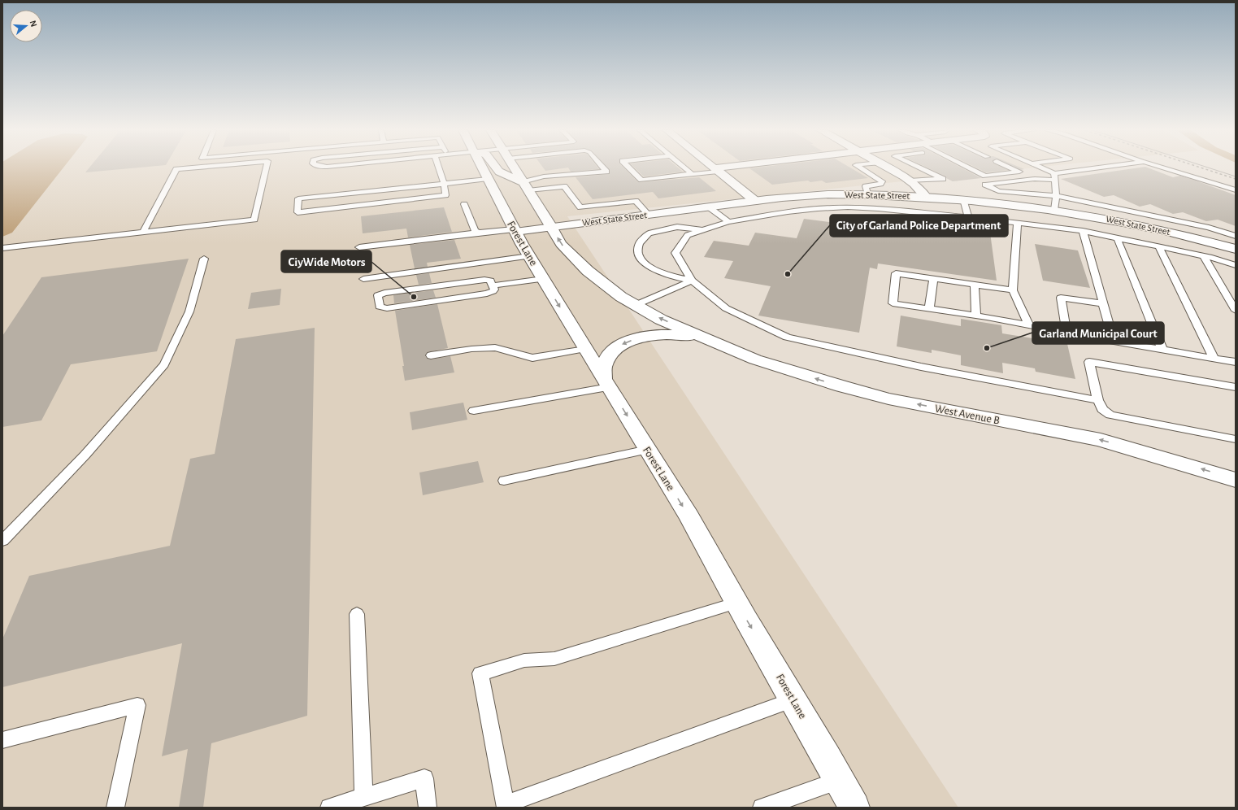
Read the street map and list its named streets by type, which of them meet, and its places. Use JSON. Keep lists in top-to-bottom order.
{
  "streets": {
    "main road": ["West State Street", "Forest Lane", "West Avenue B"]
  },
  "crossings": [
    ["West State Street", "Forest Lane"]
  ],
  "one_way": ["Forest Lane", "West Avenue B"],
  "places": ["City of Garland Police Department", "CiyWide Motors", "Garland Municipal Court"],
  "north": "right"
}
